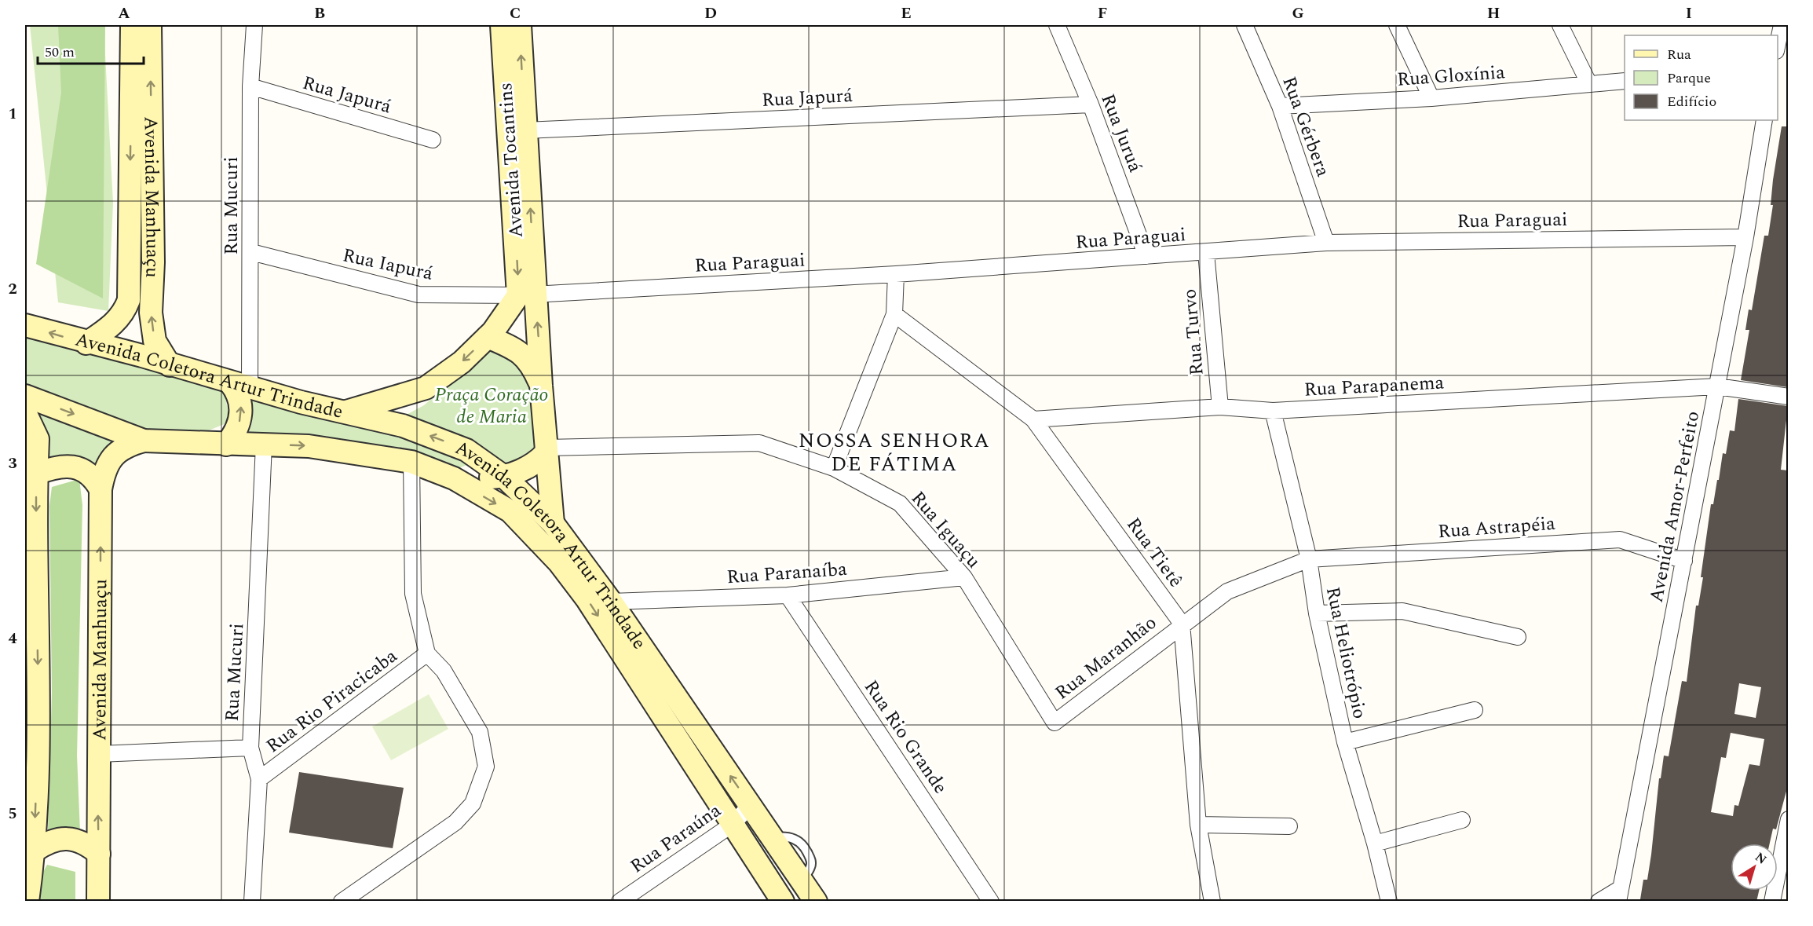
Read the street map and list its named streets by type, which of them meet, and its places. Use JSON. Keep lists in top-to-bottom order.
{
  "streets": {
    "main road": ["Avenida Tocantins", "Avenida Manhuaçu", "Avenida Coletora Artur Trindade"],
    "street": [
      "Rua Gloxínia",
      "Rua Japurá",
      "Rua Gérbera",
      "Rua Juruá",
      "Rua Mucuri",
      "Rua Paraguai",
      "Rua Iapurá",
      "Rua Turvo",
      "Rua Parapanema",
      "Avenida Amor-Perfeito",
      "Rua Astrapéia",
      "Rua Iguaçu",
      "Rua Tietê",
      "Rua Paranaíba",
      "Rua Heliotrópio",
      "Rua Maranhão",
      "Rua Rio Piracicaba",
      "Rua Rio Grande",
      "Rua Paraúna"
    ]
  },
  "crossings": [
    ["Rua Gloxínia", "Rua Gérbera"],
    ["Rua Japurá", "Rua Juruá"],
    ["Rua Japurá", "Avenida Tocantins"],
    ["Rua Japurá", "Rua Mucuri"],
    ["Rua Gérbera", "Rua Paraguai"],
    ["Rua Juruá", "Rua Paraguai"],
    ["Avenida Tocantins", "Rua Paraguai"],
    ["Avenida Tocantins", "Rua Iapurá"],
    ["Avenida Manhuaçu", "Avenida Coletora Artur Trindade"],
    ["Rua Mucuri", "Rua Iapurá"],
    ["Rua Mucuri", "Avenida Coletora Artur Trindade"],
    ["Rua Mucuri", "Rua Rio Piracicaba"],
    ["Rua Paraguai", "Rua Iapurá"],
    ["Rua Paraguai", "Rua Turvo"],
    ["Rua Paraguai", "Avenida Amor-Perfeito"],
    ["Rua Turvo", "Rua Parapanema"],
    ["Avenida Coletora Artur Trindade", "Rua Paranaíba"],
    ["Avenida Coletora Artur Trindade", "Rua Paraúna"],
    ["Rua Parapanema", "Avenida Amor-Perfeito"],
    ["Rua Parapanema", "Rua Tietê"],
    ["Rua Parapanema", "Rua Heliotrópio"],
    ["Avenida Amor-Perfeito", "Rua Astrapéia"],
    ["Rua Astrapéia", "Rua Tietê"],
    ["Rua Astrapéia", "Rua Heliotrópio"],
    ["Rua Astrapéia", "Rua Maranhão"],
    ["Rua Iguaçu", "Rua Paranaíba"],
    ["Rua Iguaçu", "Rua Maranhão"],
    ["Rua Tietê", "Rua Maranhão"],
    ["Rua Paranaíba", "Rua Rio Grande"]
  ],
  "districts": ["NOSSA SENHORA DE FÁTIMA"],
  "parks": ["Praça Coração de Maria"],
  "legend": ["Rua", "Parque", "Edifício"],
  "scale_bar": "50 m",
  "north": "top right",
  "grid": {
    "columns": [
      "A",
      "B",
      "C",
      "D",
      "E",
      "F",
      "G",
      "H",
      "I"
    ],
    "rows": [
      "1",
      "2",
      "3",
      "4",
      "5"
    ]
  }
}
